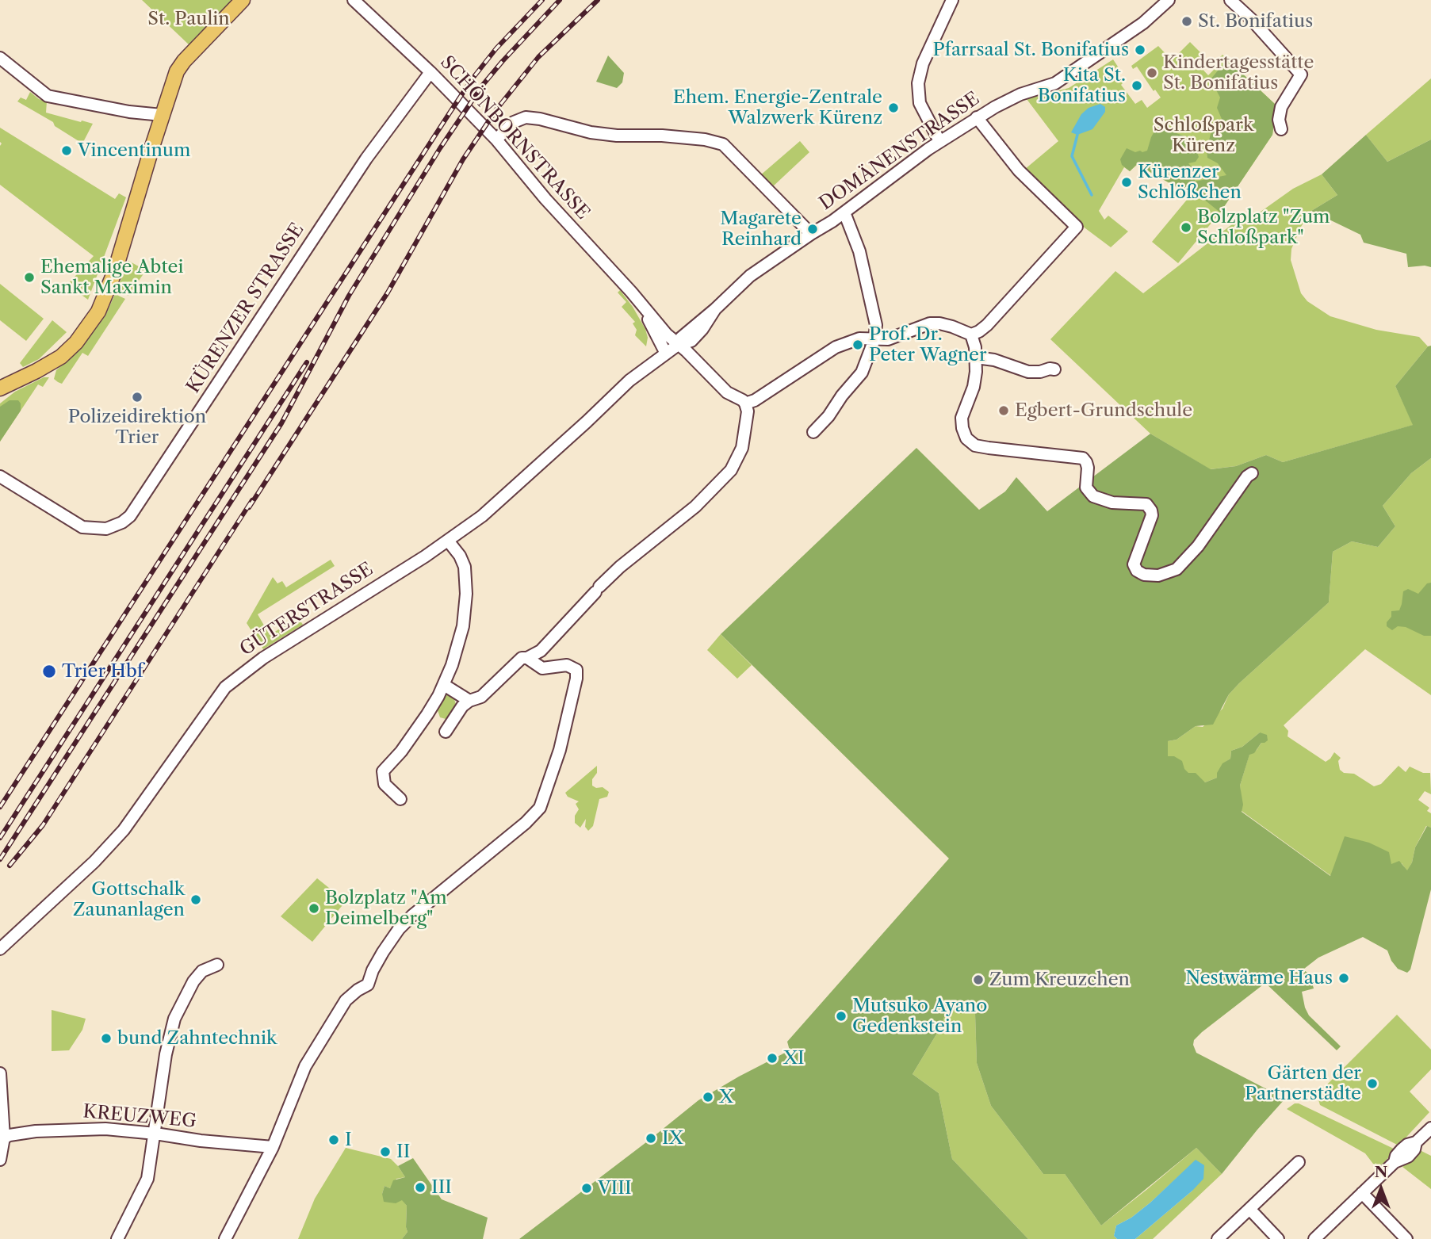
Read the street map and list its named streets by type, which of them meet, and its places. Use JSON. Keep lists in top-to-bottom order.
{
  "streets": {
    "street": [
      "SCHÖNBORNSTRASSE",
      "DOMÄNENSTRASSE",
      "KÜRENZER STRASSE",
      "GÜTERSTRASSE",
      "KREUZWEG"
    ]
  },
  "crossings": [
    ["SCHÖNBORNSTRASSE", "DOMÄNENSTRASSE"],
    ["SCHÖNBORNSTRASSE", "KÜRENZER STRASSE"],
    ["SCHÖNBORNSTRASSE", "GÜTERSTRASSE"],
    ["DOMÄNENSTRASSE", "GÜTERSTRASSE"]
  ],
  "parks": ["St. Paulin", "Schloßpark Kürenz"],
  "places": [
    "St. Bonifatius",
    "Pfarrsaal St. Bonifatius",
    "Kindertagesstätte St. Bonifatius",
    "Kita St. Bonifatius",
    "Ehem. Energie-Zentrale Walzwerk Kürenz",
    "Vincentinum",
    "Kürenzer Schlößchen",
    "Bolzplatz \"Zum Schloßpark\"",
    "Magarete Reinhard",
    "Ehemalige Abtei Sankt Maximin",
    "Prof. Dr. Peter Wagner",
    "Polizeidirektion Trier",
    "Egbert-Grundschule",
    "Trier Hbf",
    "Gottschalk Zaunanlagen",
    "Bolzplatz \"Am Deimelberg\"",
    "Nestwärme Haus",
    "Zum Kreuzchen",
    "Mutsuko Ayano Gedenkstein",
    "bund Zahntechnik",
    "XI",
    "Gärten der Partnerstädte",
    "X",
    "IX",
    "I",
    "II",
    "III",
    "VIII"
  ],
  "north": "top"
}
